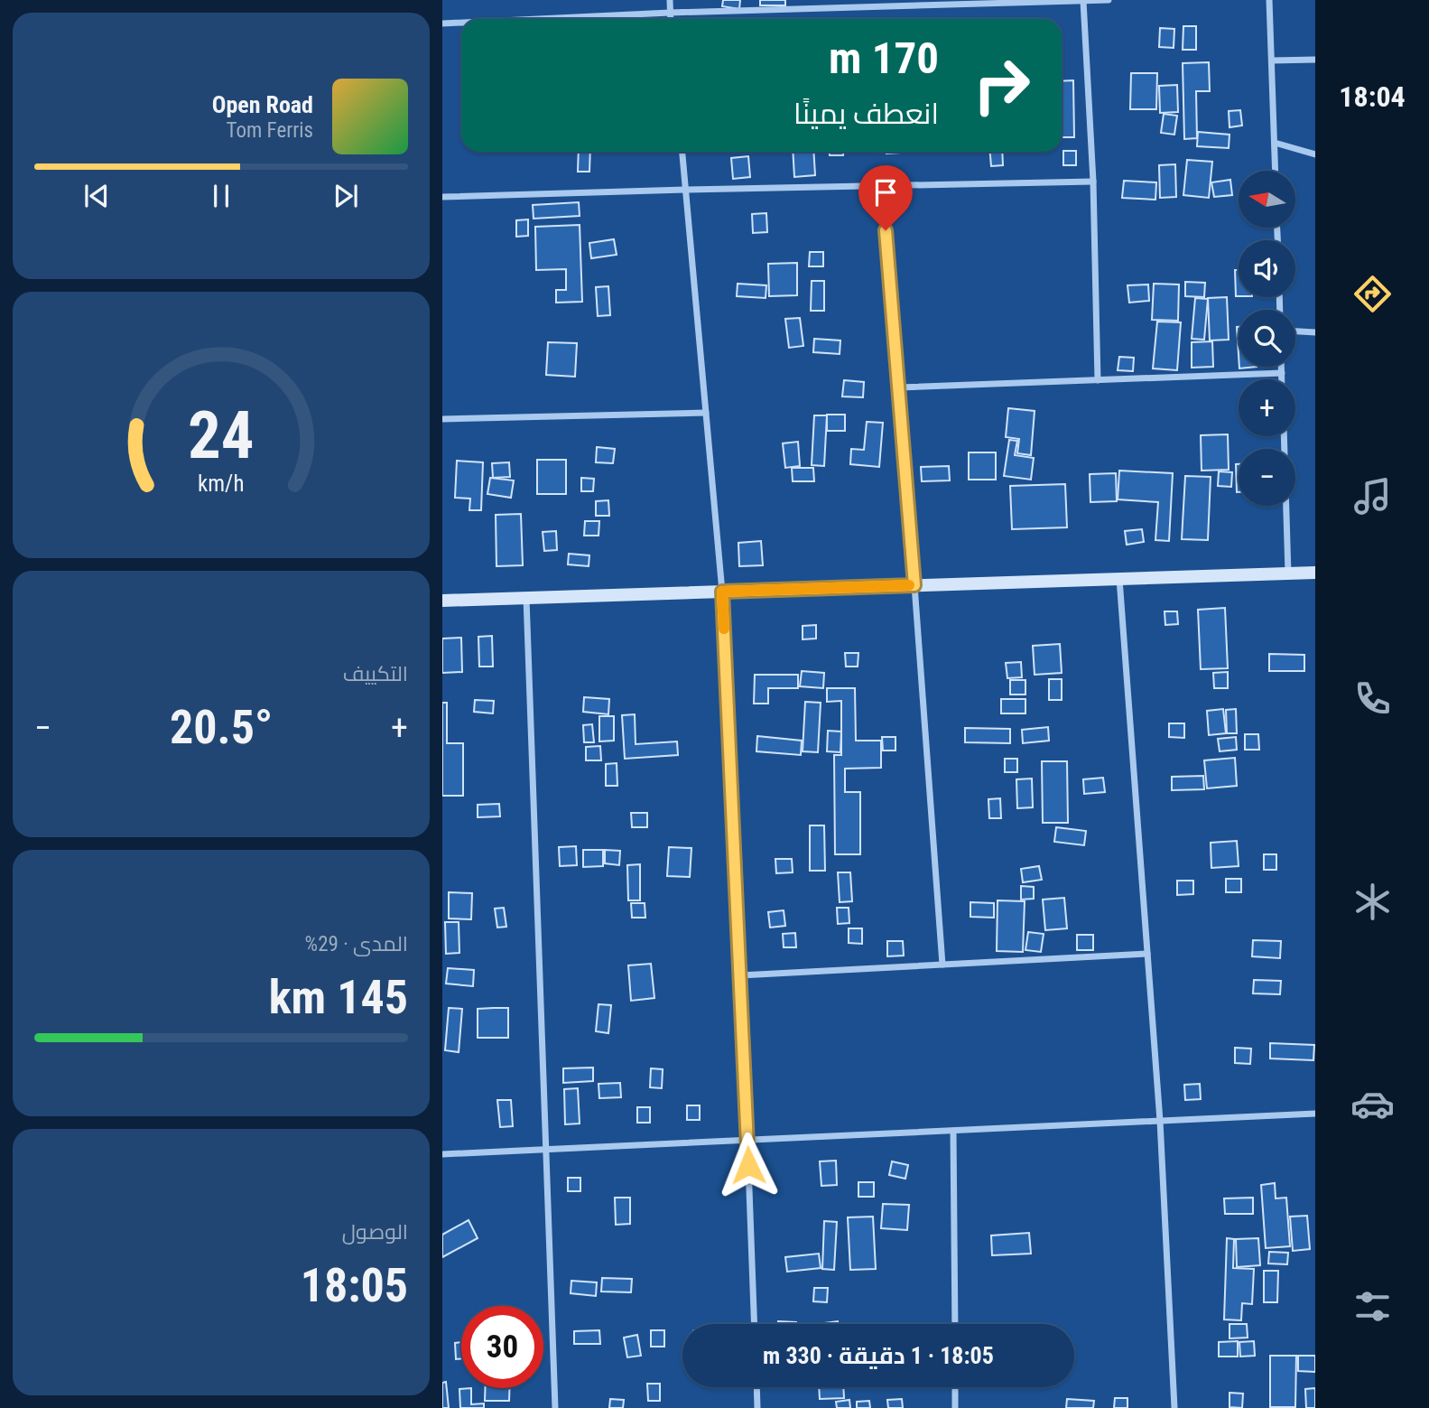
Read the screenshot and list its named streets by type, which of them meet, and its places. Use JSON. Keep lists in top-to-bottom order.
{
  "north": "left",
  "page": {
    "tabs": "18:04",
    "turn": ["170 m", "انعطف يمينًا"],
    "song": ["Open Road", "Tom Ferris"],
    "map_buttons": ["+", "−"],
    "tile": [
      "التكييف",
      ["المدى · 29%", "145 km"],
      ["الوصول", "18:05"]
    ],
    "heat": ["−", "20.5°", "+"],
    "limit": "30",
    "trip": "18:05 · 1 دقيقة · 330 m",
    "gauge": ["24", "km/h"]
  }
}
